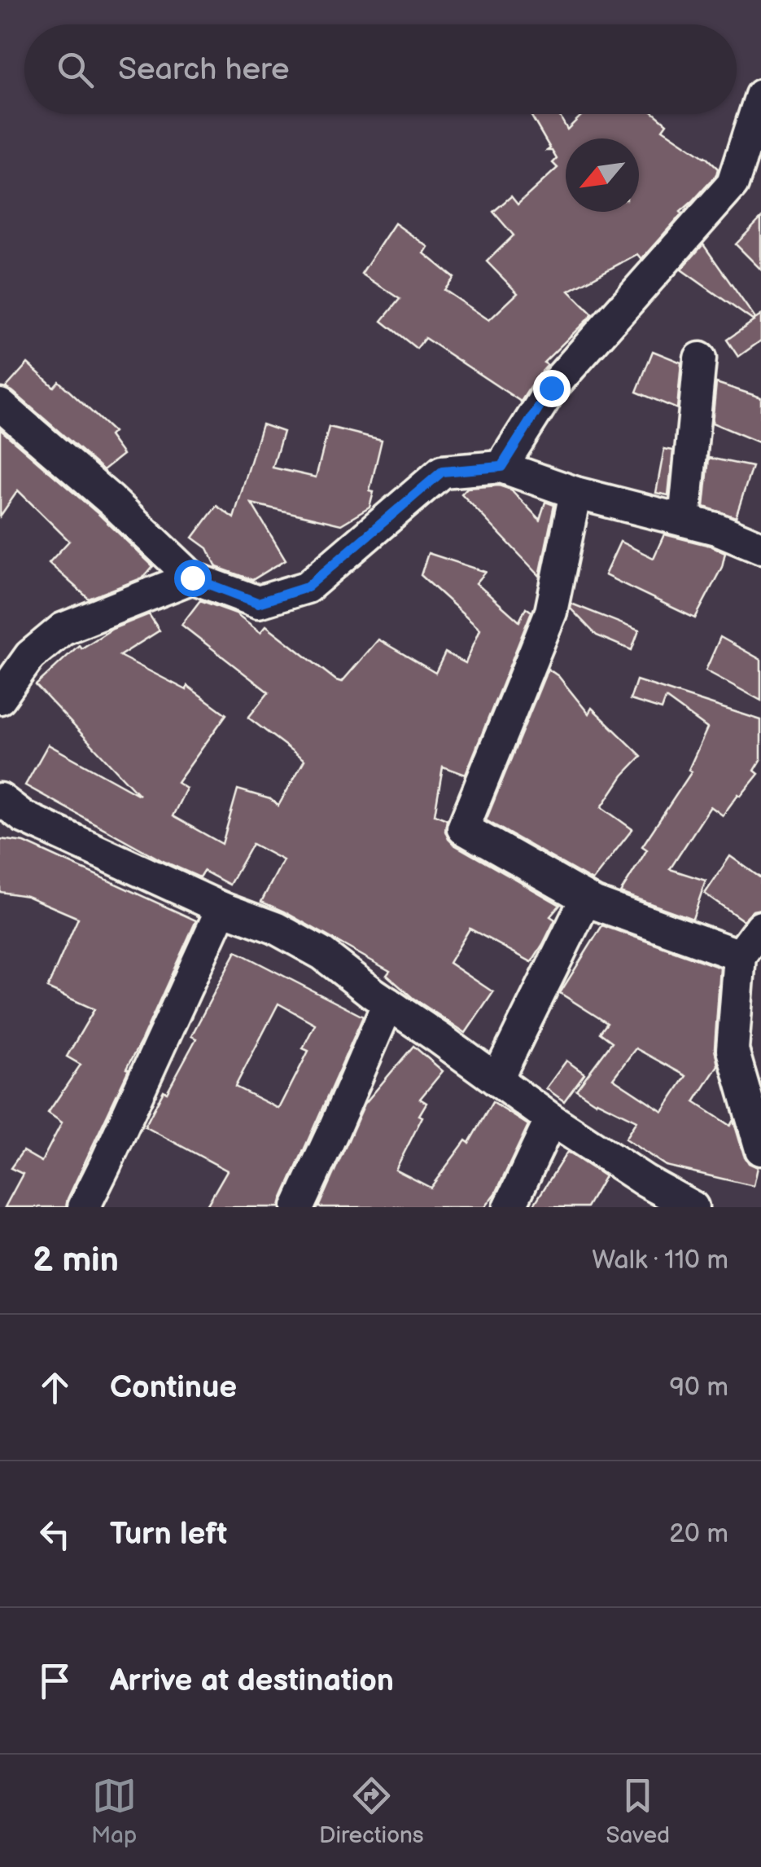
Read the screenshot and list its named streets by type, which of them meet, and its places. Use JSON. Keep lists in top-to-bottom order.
{
  "north": "bottom left",
  "page": {
    "search": "Search here",
    "heading": ["2 min", "Walk · 110 m"],
    "list": [
      ["Continue", "90 m"],
      ["Turn left", "20 m"],
      "Arrive at destination"
    ],
    "nav": ["Map", "Directions", "Saved"]
  }
}
